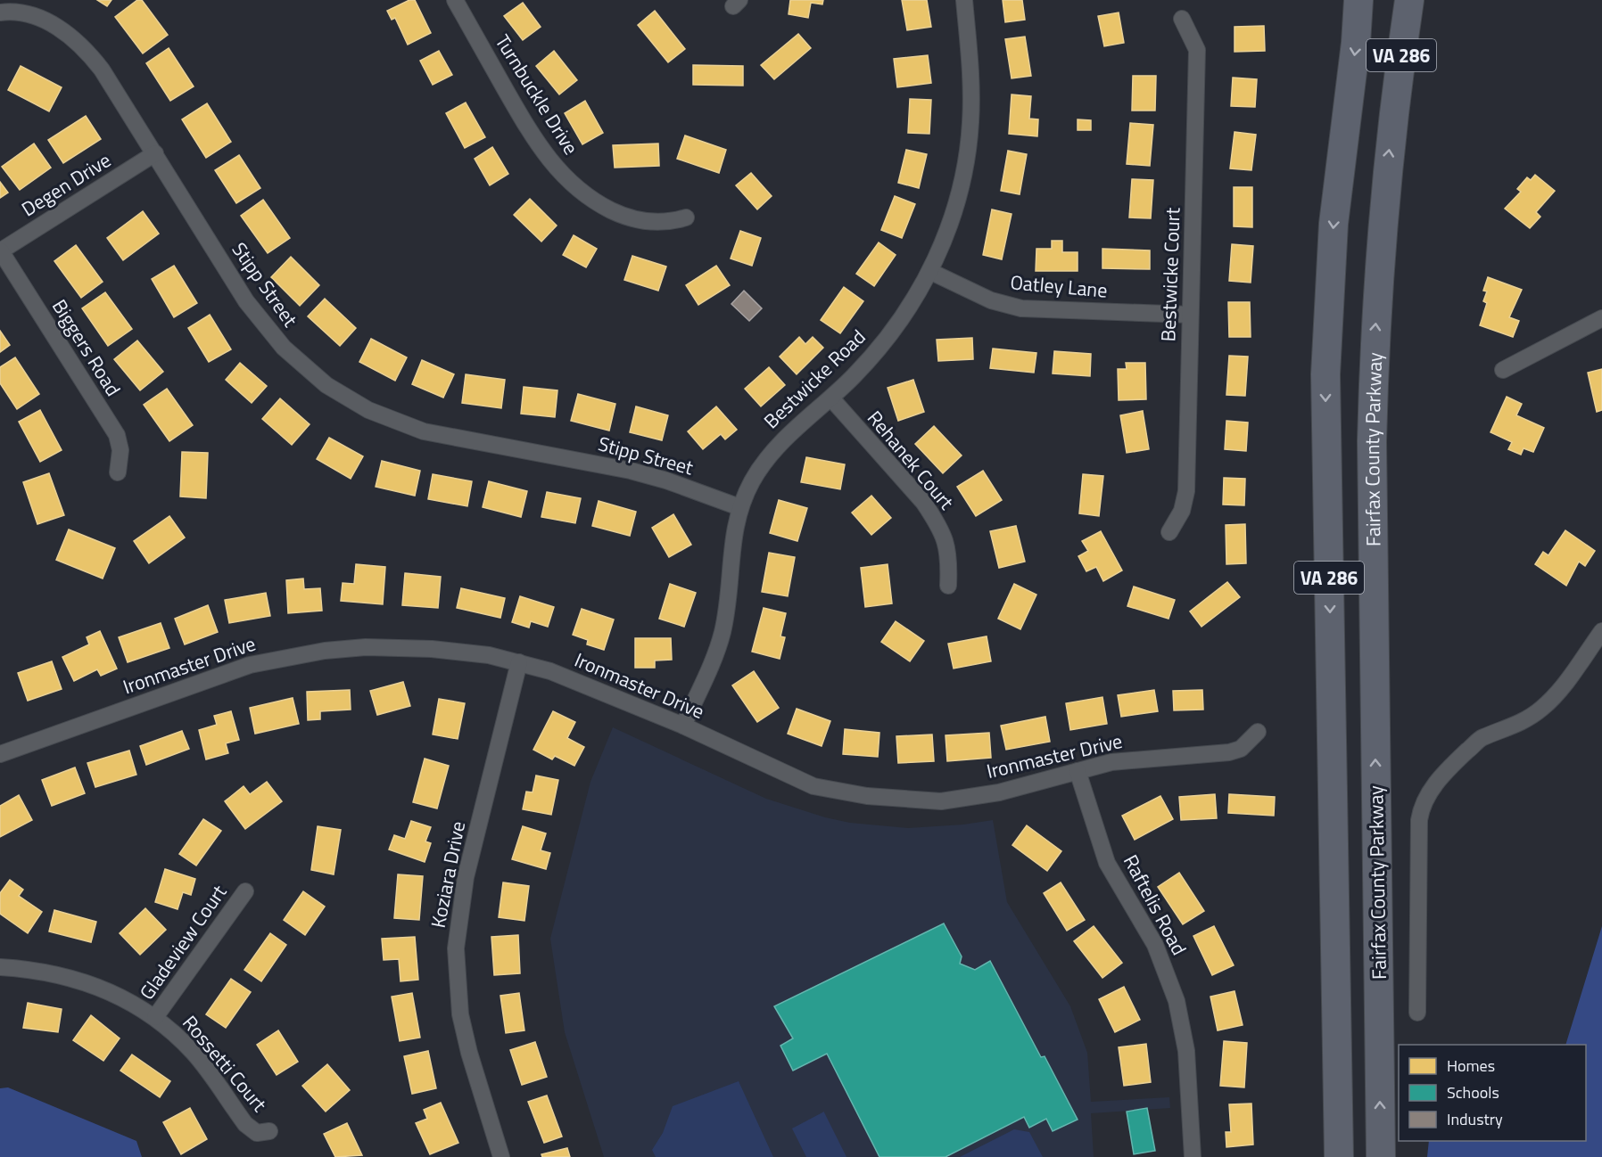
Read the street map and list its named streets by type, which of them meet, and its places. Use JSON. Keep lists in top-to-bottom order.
{
  "streets": {
    "highway": ["VA 286", "Fairfax County Parkway"],
    "street": [
      "Turnbuckle Drive",
      "Degen Drive",
      "Bestwicke Court",
      "Stipp Street",
      "Oatley Lane",
      "Biggers Road",
      "Bestwicke Road",
      "Rehanek Court",
      "Ironmaster Drive",
      "Koziara Drive",
      "Raftelis Road",
      "Gladeview Court",
      "Rossetti Court"
    ]
  },
  "crossings": [
    ["Degen Drive", "Stipp Street"],
    ["Degen Drive", "Biggers Road"],
    ["Bestwicke Court", "Oatley Lane"],
    ["Stipp Street", "Bestwicke Road"],
    ["Oatley Lane", "Bestwicke Road"],
    ["Bestwicke Road", "Rehanek Court"],
    ["Bestwicke Road", "Ironmaster Drive"],
    ["Ironmaster Drive", "Koziara Drive"],
    ["Ironmaster Drive", "Raftelis Road"],
    ["Gladeview Court", "Rossetti Court"]
  ],
  "legend": ["Homes", "Schools", "Industry"]
}
